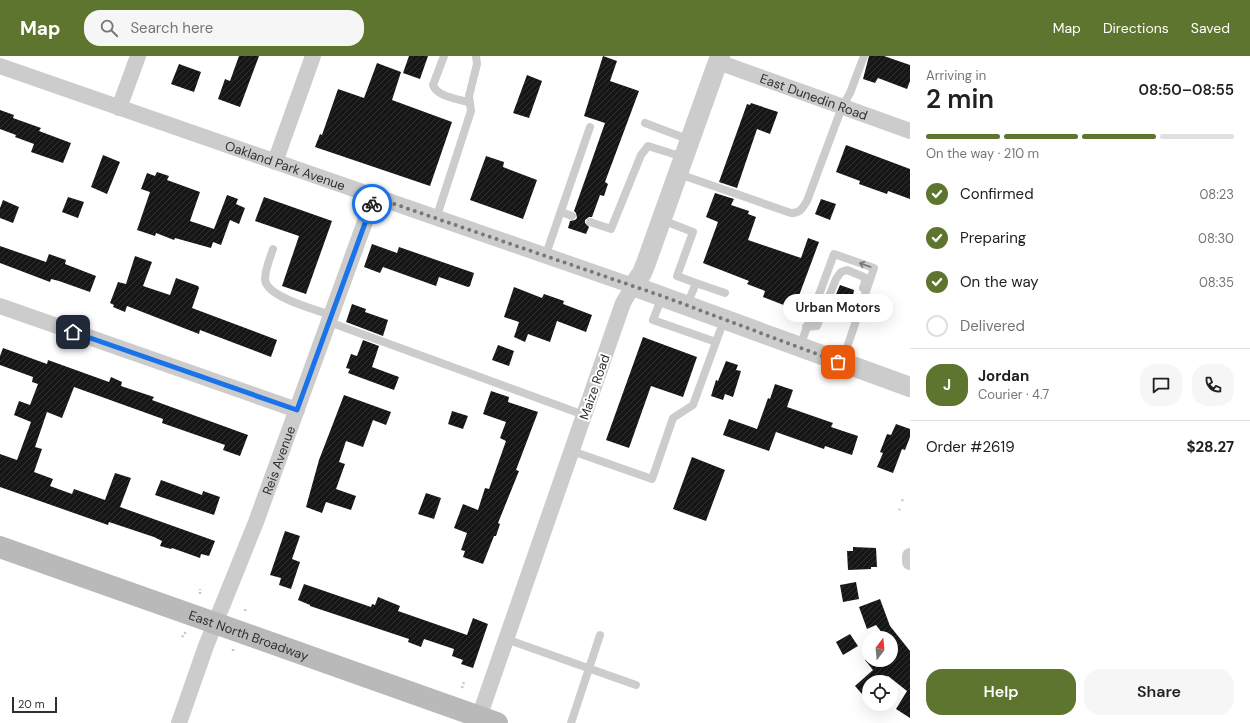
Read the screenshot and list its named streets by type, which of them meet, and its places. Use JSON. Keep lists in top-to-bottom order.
{
  "streets": {
    "main road": ["East North Broadway"],
    "street": [
      "East Dunedin Road",
      "Oakland Park Avenue",
      "Maize Road",
      "Reis Avenue"
    ]
  },
  "crossings": [
    ["East Dunedin Road", "Maize Road"],
    ["Oakland Park Avenue", "Maize Road"],
    ["Oakland Park Avenue", "Reis Avenue"],
    ["Maize Road", "East North Broadway"],
    ["Reis Avenue", "East North Broadway"]
  ],
  "places": ["Urban Motors"],
  "scale_bar": "20 m",
  "north": "top",
  "page": {
    "header": "Map",
    "search": "Search here",
    "nav": ["Map", "Directions", "Saved"],
    "heading": ["2 min", "Arriving in", "08:50–08:55"],
    "panel": [
      "Jordan",
      "Courier · 4.7",
      "Order #2619",
      "$28.27"
    ],
    "bar": "On the way · 210 m",
    "list": [
      ["Confirmed", "08:23"],
      ["Preparing", "08:30"],
      ["On the way", "08:35"],
      "Delivered"
    ],
    "bubble": "Urban Motors",
    "round": "J",
    "buttons": ["Help", "Share"],
    "scale": "20 m"
  }
}
